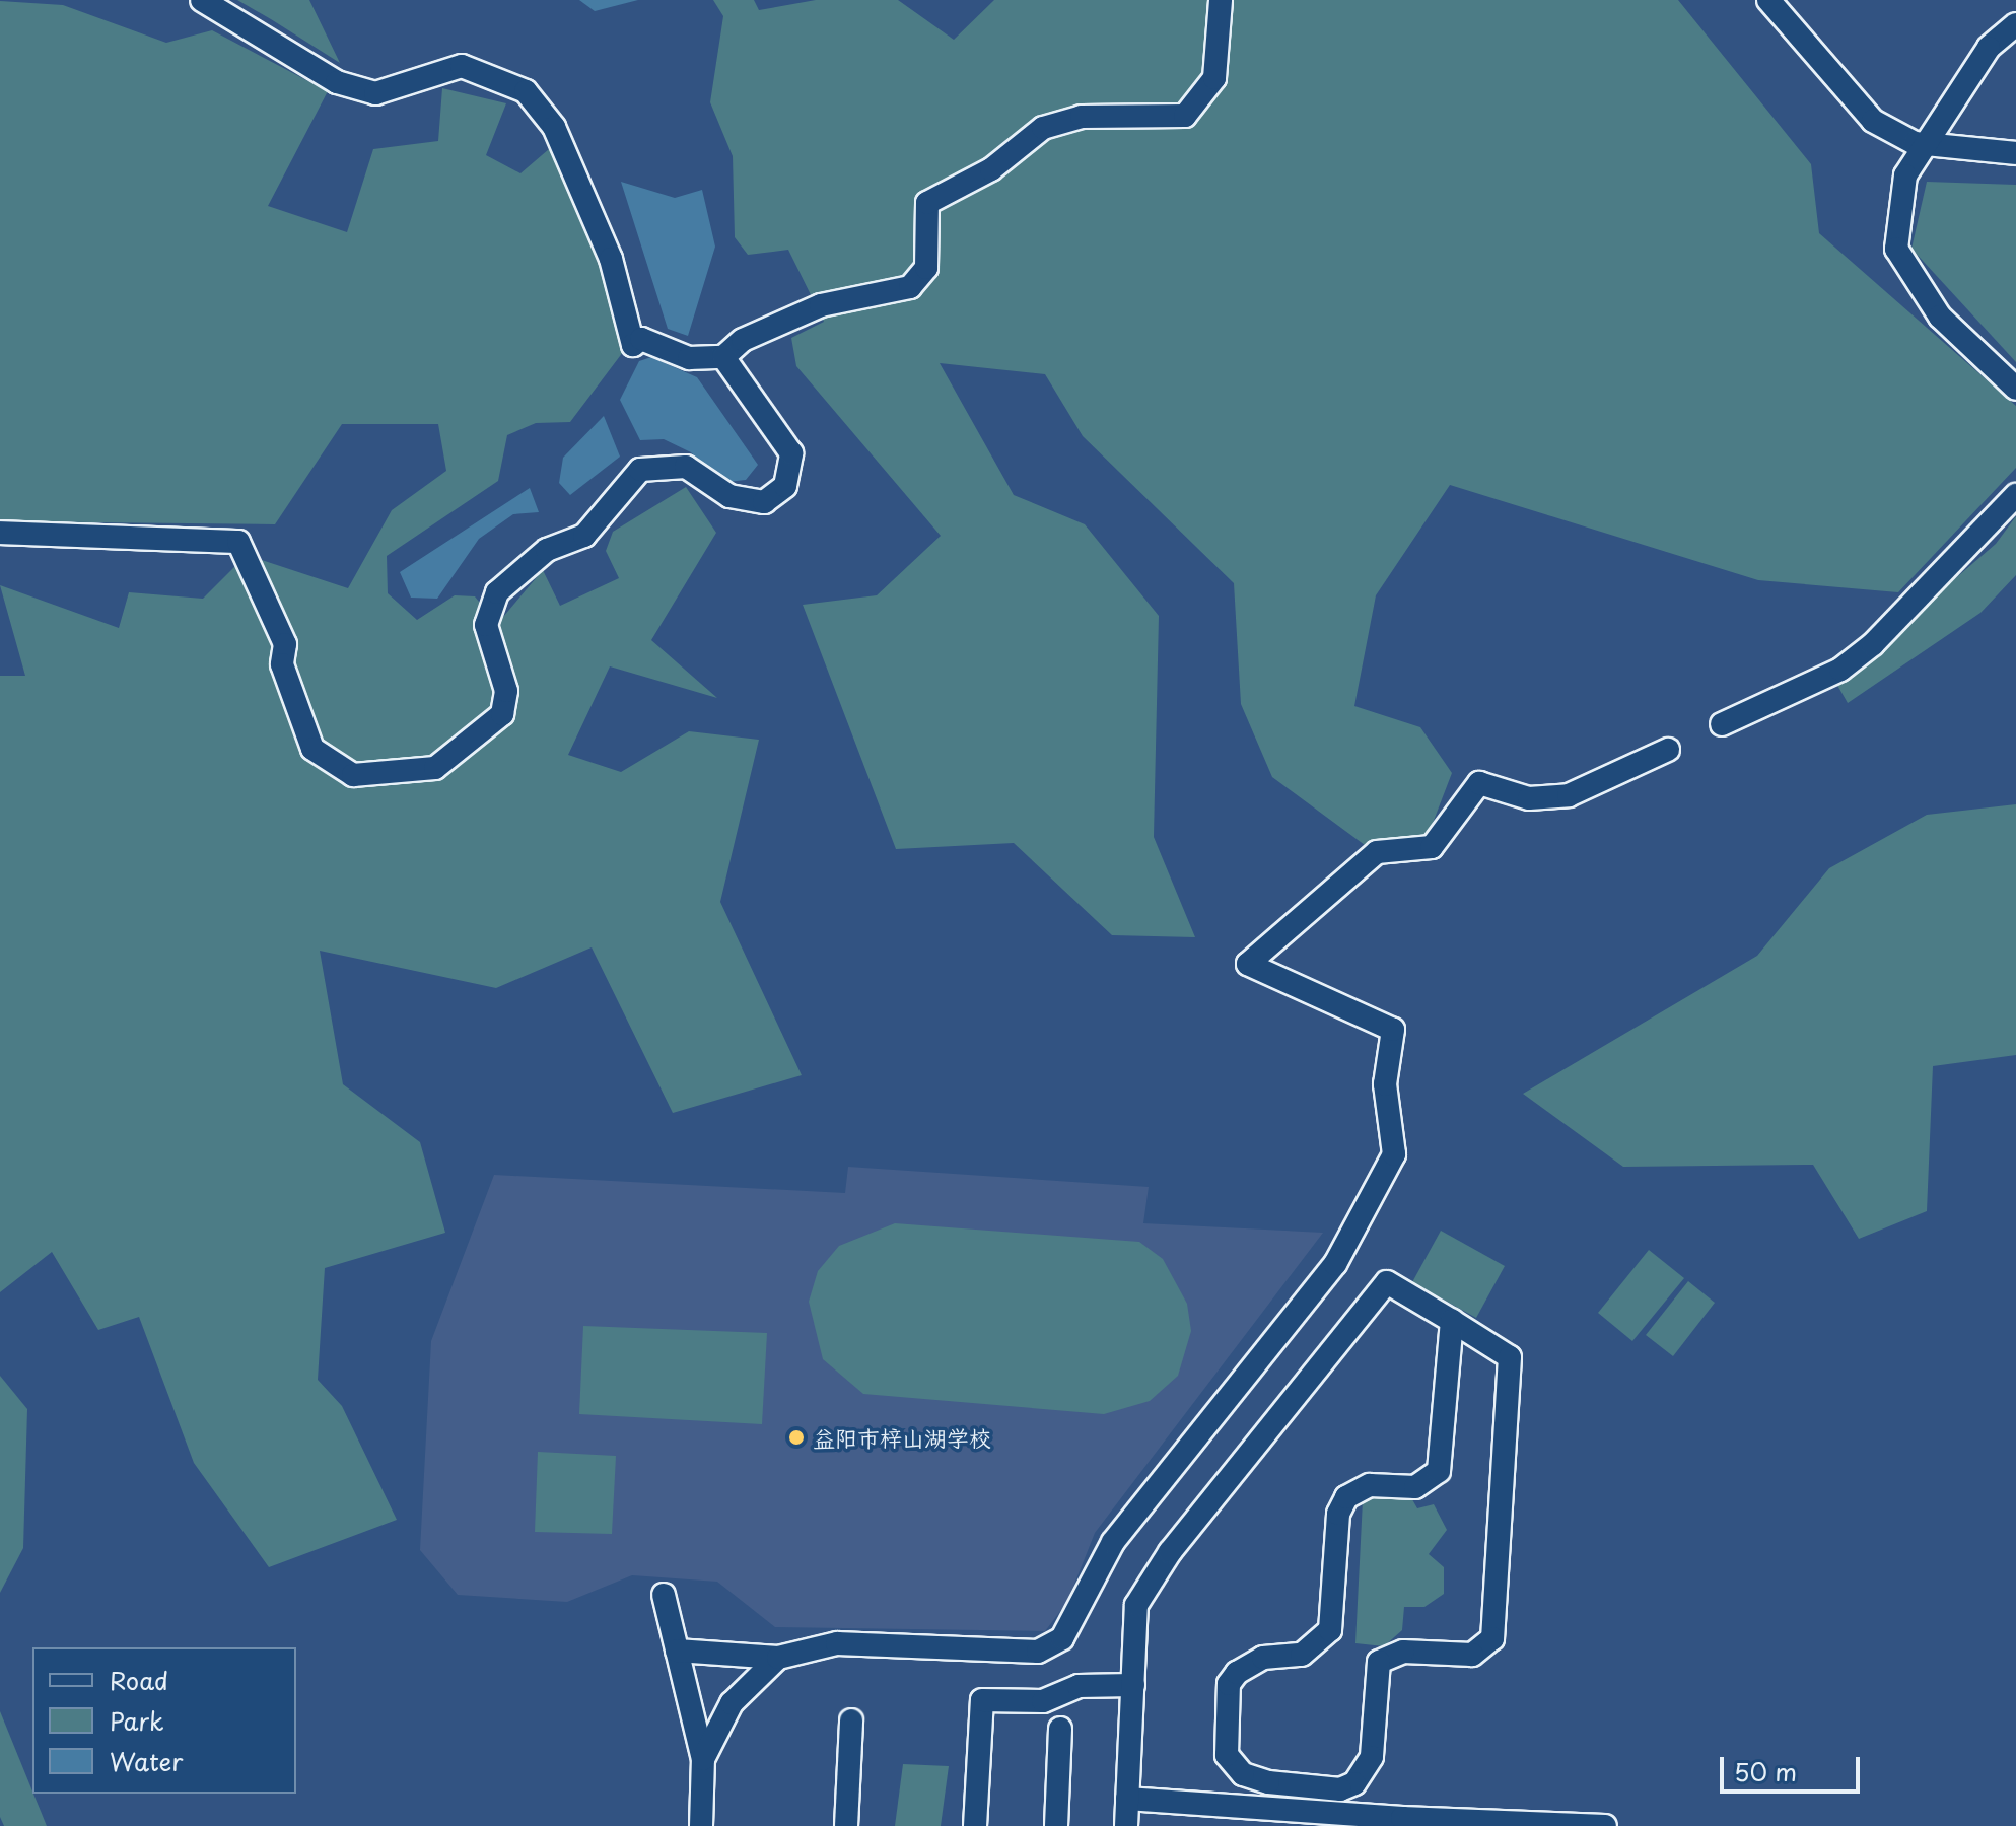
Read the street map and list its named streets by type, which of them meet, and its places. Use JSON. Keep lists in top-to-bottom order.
{
  "places": ["益阳市梓山湖学校"],
  "legend": ["Road", "Park", "Water"],
  "scale_bar": "50 m"
}
